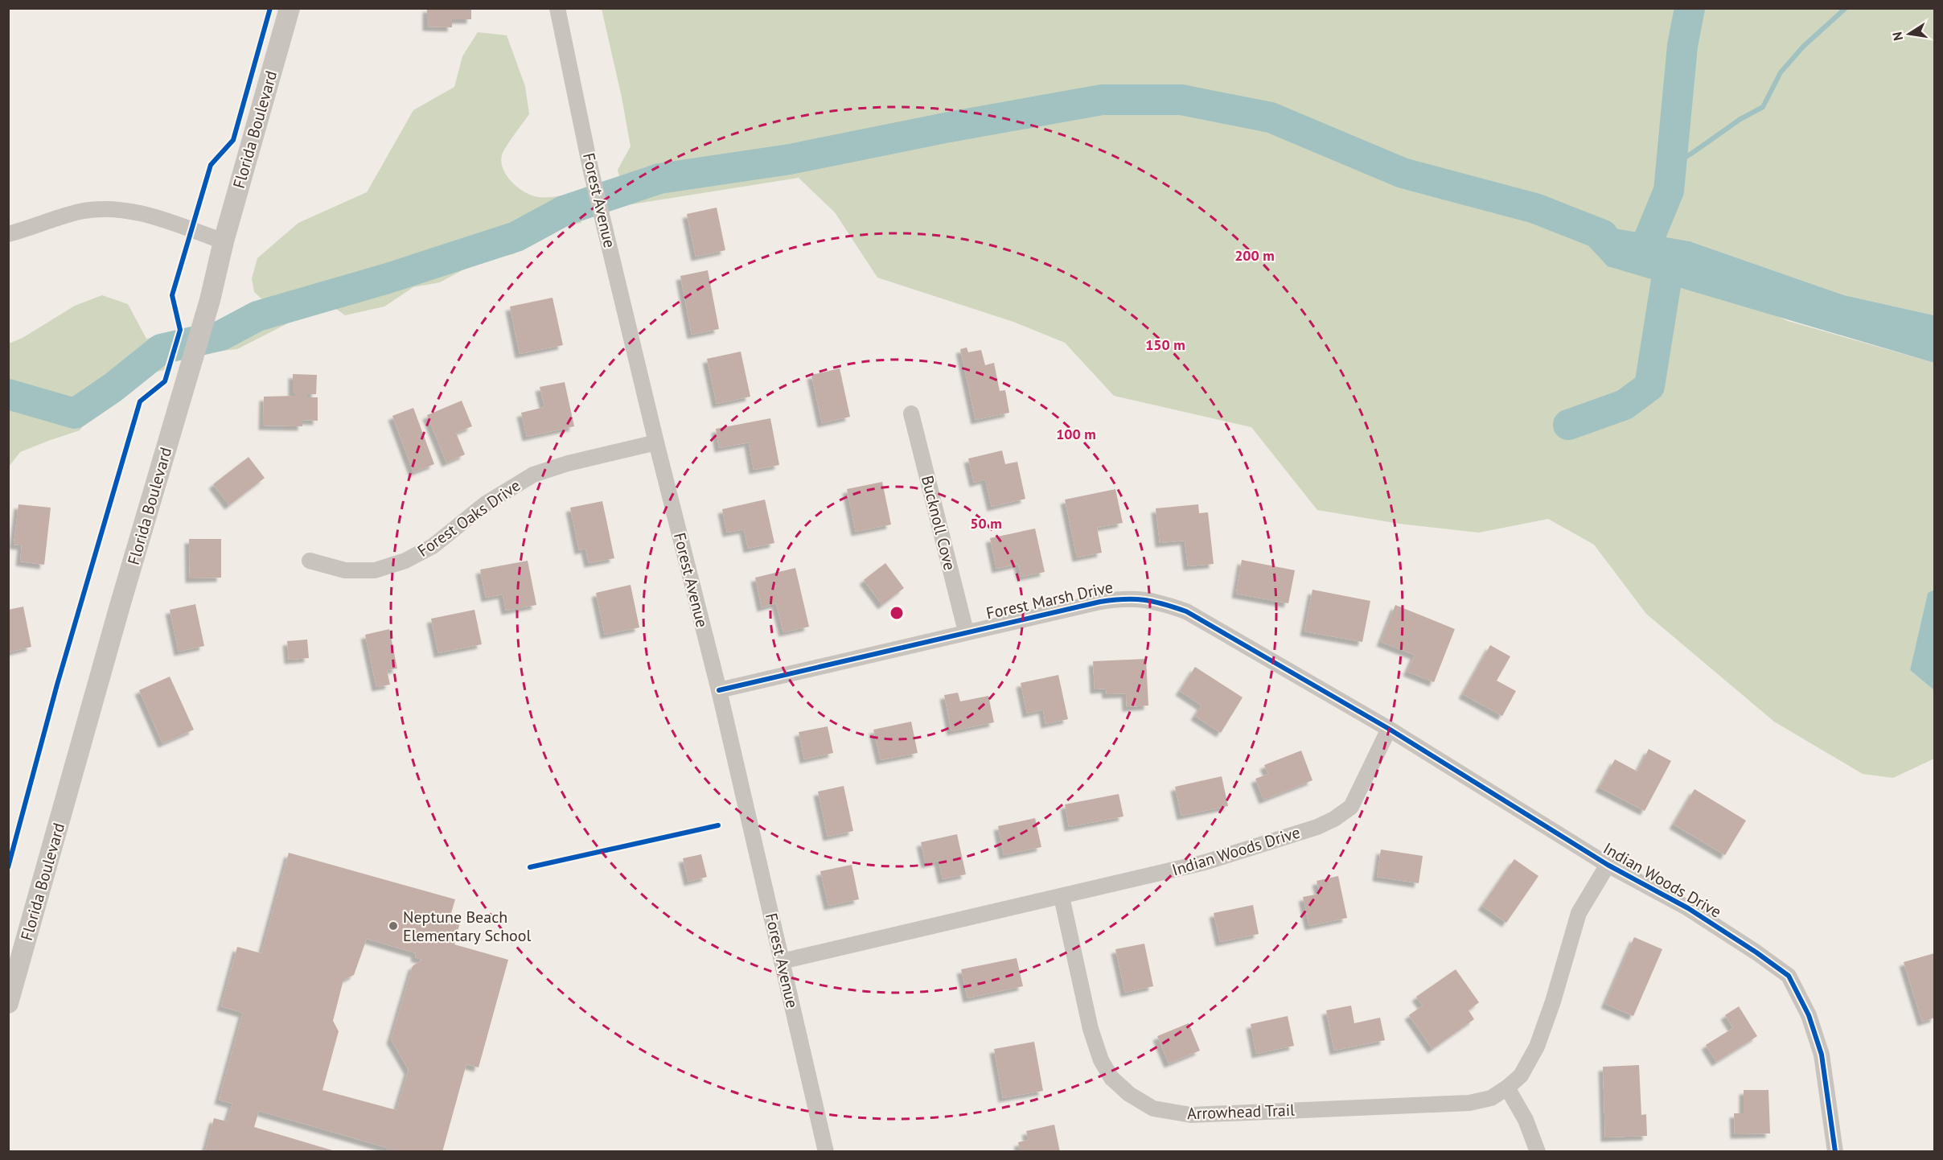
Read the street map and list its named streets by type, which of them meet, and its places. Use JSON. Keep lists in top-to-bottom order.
{
  "streets": {
    "street": [
      "Florida Boulevard",
      "Forest Avenue",
      "Forest Oaks Drive",
      "Bucknoll Cove",
      "Forest Marsh Drive",
      "Indian Woods Drive",
      "Arrowhead Trail"
    ]
  },
  "crossings": [
    ["Forest Avenue", "Forest Oaks Drive"],
    ["Forest Avenue", "Forest Marsh Drive"],
    ["Forest Avenue", "Indian Woods Drive"],
    ["Bucknoll Cove", "Forest Marsh Drive"],
    ["Forest Marsh Drive", "Indian Woods Drive"],
    ["Indian Woods Drive", "Arrowhead Trail"]
  ],
  "places": ["Neptune Beach Elementary School"],
  "north": "left",
  "rings": [
    "200 m",
    "150 m",
    "100 m",
    "50 m"
  ]
}
